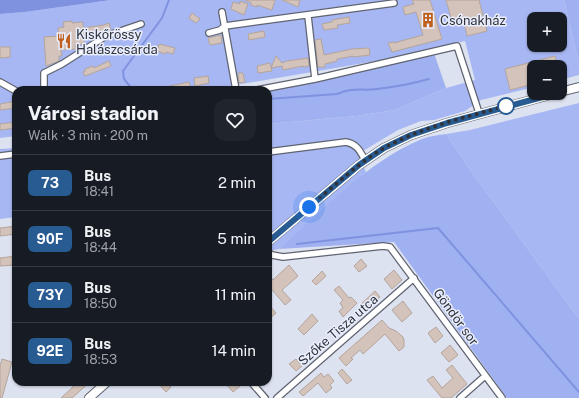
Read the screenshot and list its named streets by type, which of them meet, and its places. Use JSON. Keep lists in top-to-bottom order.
{
  "streets": {
    "street": ["Göndör sor", "Szőke Tisza utca"]
  },
  "crossings": [
    ["Göndör sor", "Szőke Tisza utca"]
  ],
  "places": {
    "building": ["Csónakház"],
    "restaurant": ["Kiskőrössy Halászcsárda"]
  },
  "lines": ["bus line 73"],
  "page": {
    "map_buttons": ["+", "−"],
    "heading": ["Városi stadion", "Walk · 3 min · 200 m"],
    "list": [
      {
        "mark": "73",
        "name": "Bus",
        "note": "18:41",
        "value": "2 min"
      },
      {
        "mark": "90F",
        "name": "Bus",
        "note": "18:44",
        "value": "5 min"
      },
      {
        "mark": "73Y",
        "name": "Bus",
        "note": "18:50",
        "value": "11 min"
      },
      {
        "mark": "92E",
        "name": "Bus",
        "note": "18:53",
        "value": "14 min"
      }
    ]
  }
}
